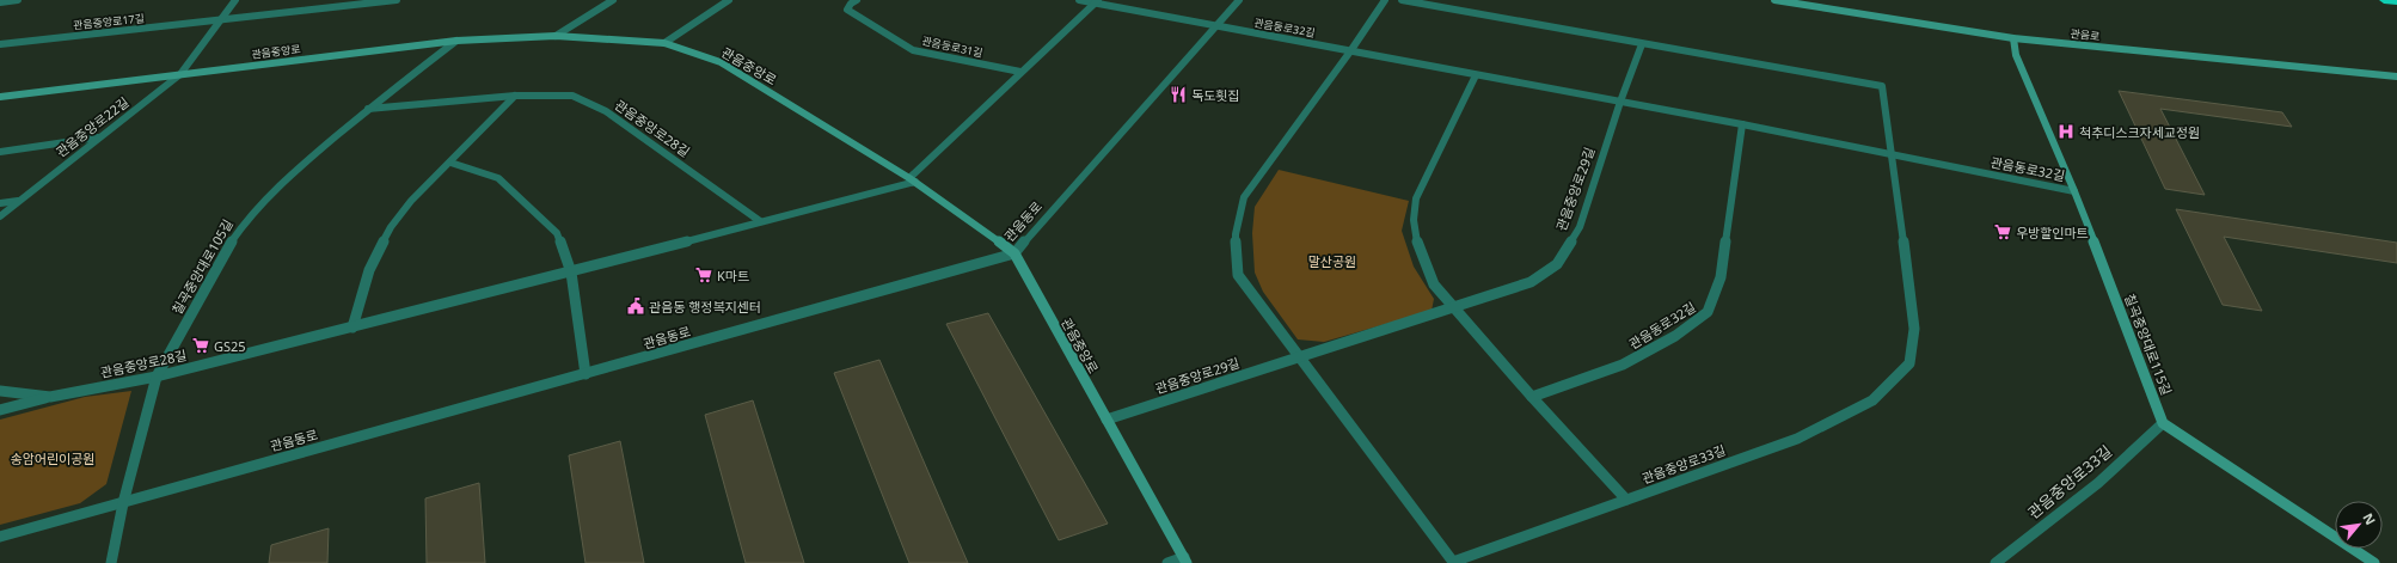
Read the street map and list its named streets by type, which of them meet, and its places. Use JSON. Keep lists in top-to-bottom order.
{
  "streets": {
    "main road": ["관음로", "관음중앙로", "칠곡중앙대로115길"],
    "street": [
      "관음중앙로17길",
      "관음동로32길",
      "관음동로31길",
      "관음중앙로22길",
      "관음중앙로28길",
      "관음중앙로29길",
      "관음동로",
      "칠곡중앙대로105길",
      "관음중앙로33길"
    ]
  },
  "crossings": [
    ["관음중앙로17길", "관음중앙로22길"],
    ["관음동로32길", "관음중앙로29길"],
    ["관음동로32길", "관음동로"],
    ["관음동로32길", "칠곡중앙대로115길"],
    ["관음동로32길", "관음중앙로33길"],
    ["관음로", "칠곡중앙대로115길"],
    ["관음중앙로", "관음중앙로22길"],
    ["관음중앙로", "관음중앙로28길"],
    ["관음중앙로", "관음중앙로29길"],
    ["관음중앙로", "관음동로"],
    ["관음중앙로", "칠곡중앙대로105길"],
    ["관음중앙로28길", "칠곡중앙대로105길"],
    ["관음동로", "칠곡중앙대로105길"],
    ["칠곡중앙대로115길", "관음중앙로33길"]
  ],
  "parks": ["말산공원", "송암어린이공원"],
  "places": {
    "restaurant": ["독도횟집"],
    "hospital": ["척추디스크자세교정원"],
    "supermarket": ["우방할인마트", "K마트", "GS25"],
    "public building": ["관음동 행정복지센터"]
  },
  "north": "top right"
}
